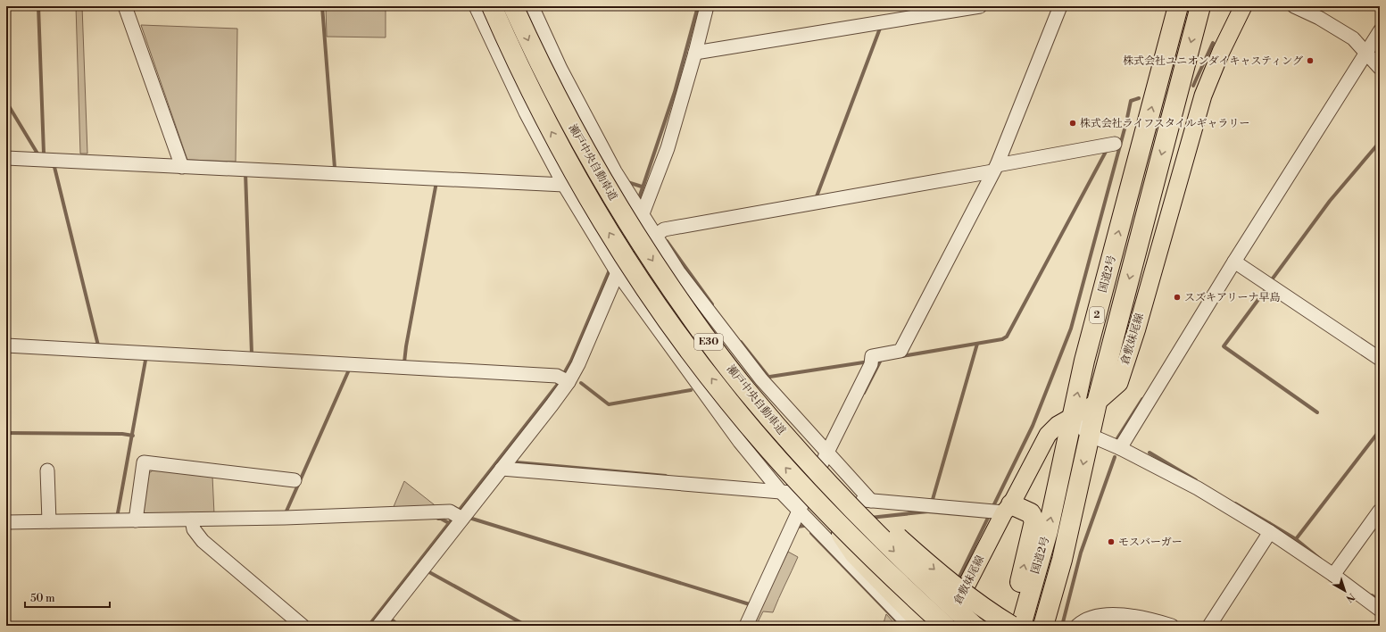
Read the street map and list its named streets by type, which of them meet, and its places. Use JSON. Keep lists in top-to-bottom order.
{
  "streets": {
    "highway": [
      "瀬戸中央自動車道",
      "国道2号",
      "2",
      "E30"
    ],
    "main road": ["倉敷妹尾線"]
  },
  "crossings": [
    ["瀬戸中央自動車道", "倉敷妹尾線"],
    ["国道2号", "倉敷妹尾線"]
  ],
  "places": [
    "株式会社ユニオンダイキャスティング",
    "株式会社ライフスタイルギャラリー",
    "スズキアリーナ早島",
    "モスバーガー"
  ],
  "scale_bar": "50 m",
  "north": "bottom right"
}
